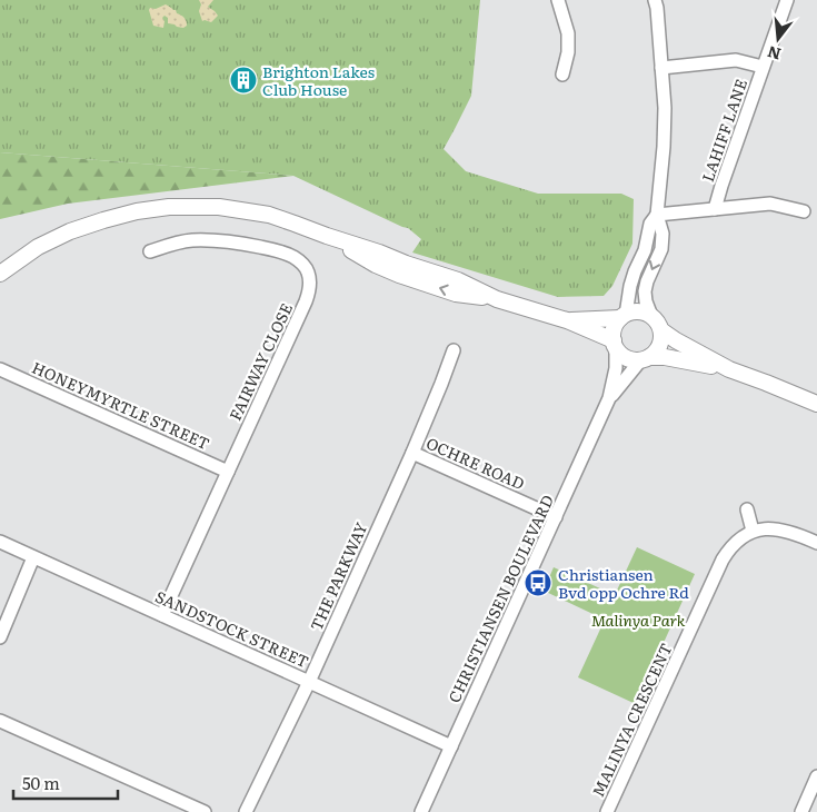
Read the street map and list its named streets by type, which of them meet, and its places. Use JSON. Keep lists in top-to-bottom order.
{
  "streets": {
    "street": [
      "LAHIFF LANE",
      "FAIRWAY CLOSE",
      "HONEYMYRTLE STREET",
      "OCHRE ROAD",
      "THE PARKWAY",
      "CHRISTIANSEN BOULEVARD",
      "SANDSTOCK STREET",
      "MALINYA CRESCENT"
    ]
  },
  "crossings": [
    ["FAIRWAY CLOSE", "HONEYMYRTLE STREET"],
    ["FAIRWAY CLOSE", "SANDSTOCK STREET"],
    ["OCHRE ROAD", "THE PARKWAY"],
    ["OCHRE ROAD", "CHRISTIANSEN BOULEVARD"],
    ["THE PARKWAY", "SANDSTOCK STREET"],
    ["CHRISTIANSEN BOULEVARD", "SANDSTOCK STREET"]
  ],
  "parks": ["Malinya Park"],
  "places": {
    "building": ["Brighton Lakes Club House"],
    "bus stop": ["Christiansen Bvd opp Ochre Rd"]
  },
  "scale_bar": "50 m",
  "north": "bottom"
}
